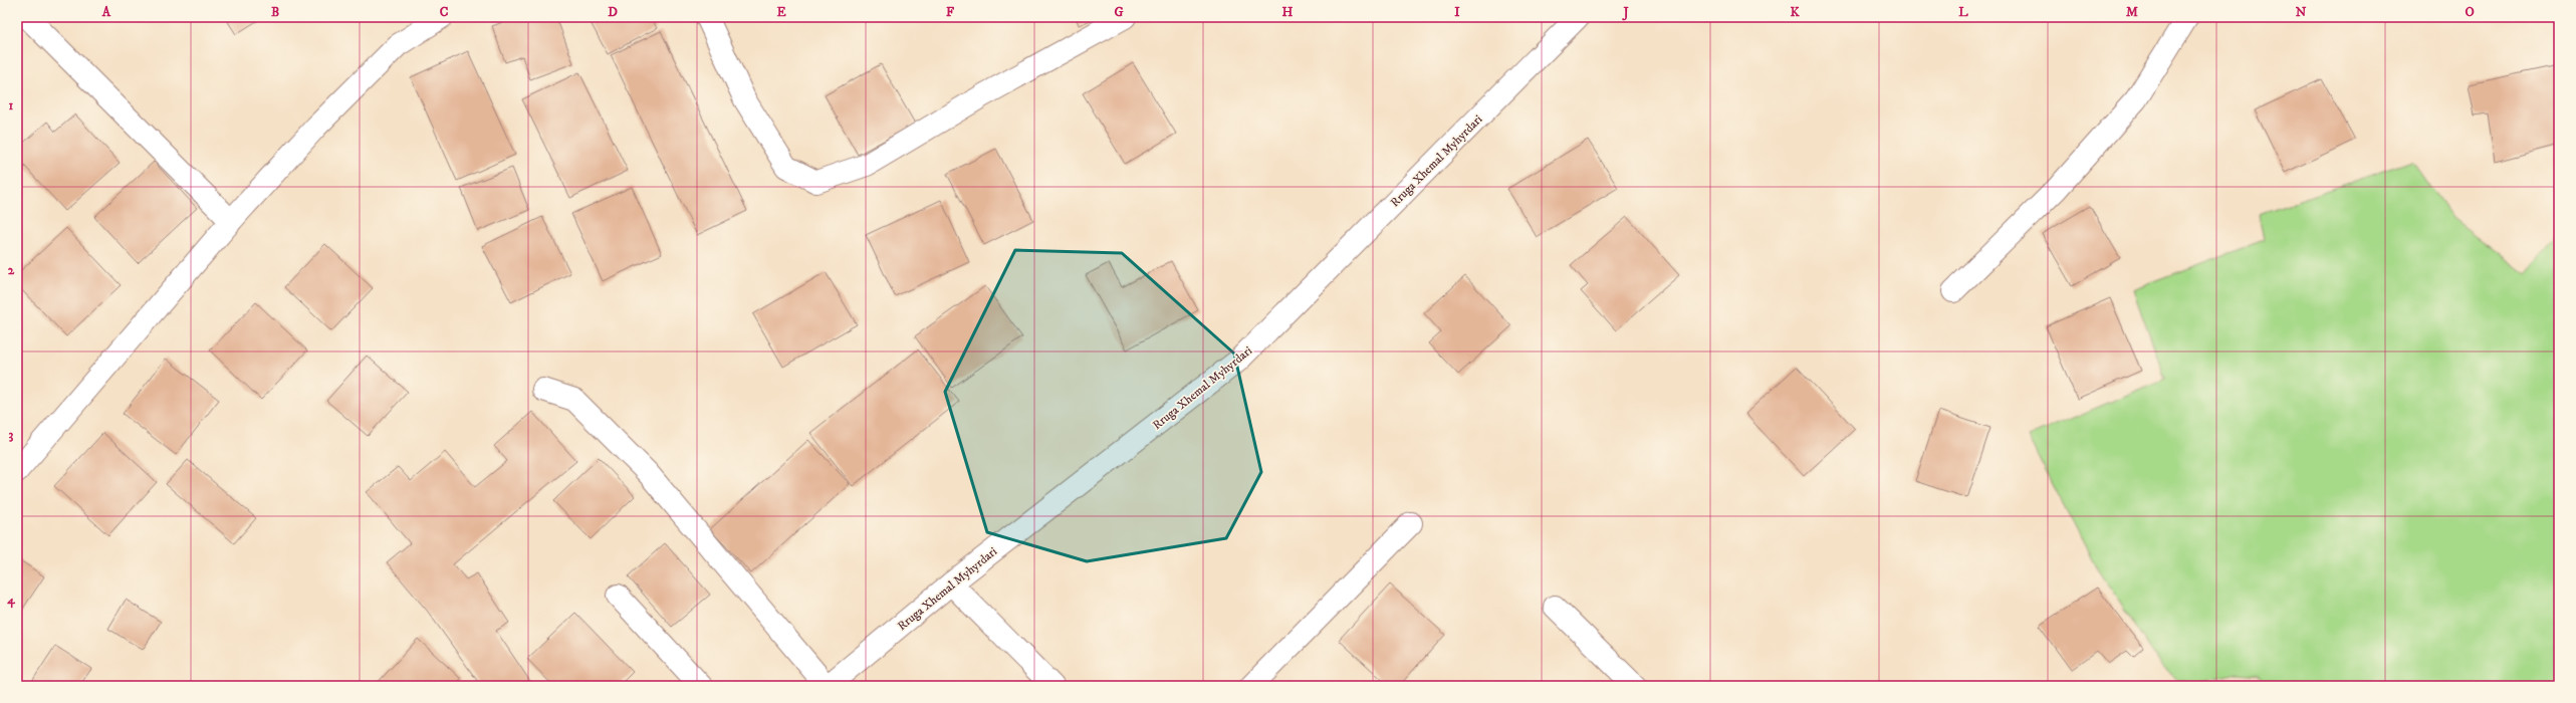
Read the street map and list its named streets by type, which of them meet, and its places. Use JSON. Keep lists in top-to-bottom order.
{
  "streets": {
    "street": ["Rruga Xhemal Myhyrdari"]
  },
  "grid": {
    "columns": [
      "A",
      "B",
      "C",
      "D",
      "E",
      "F",
      "G",
      "H",
      "I",
      "J",
      "K",
      "L",
      "M",
      "N",
      "O"
    ],
    "rows": [
      "1",
      "2",
      "3",
      "4"
    ]
  }
}
